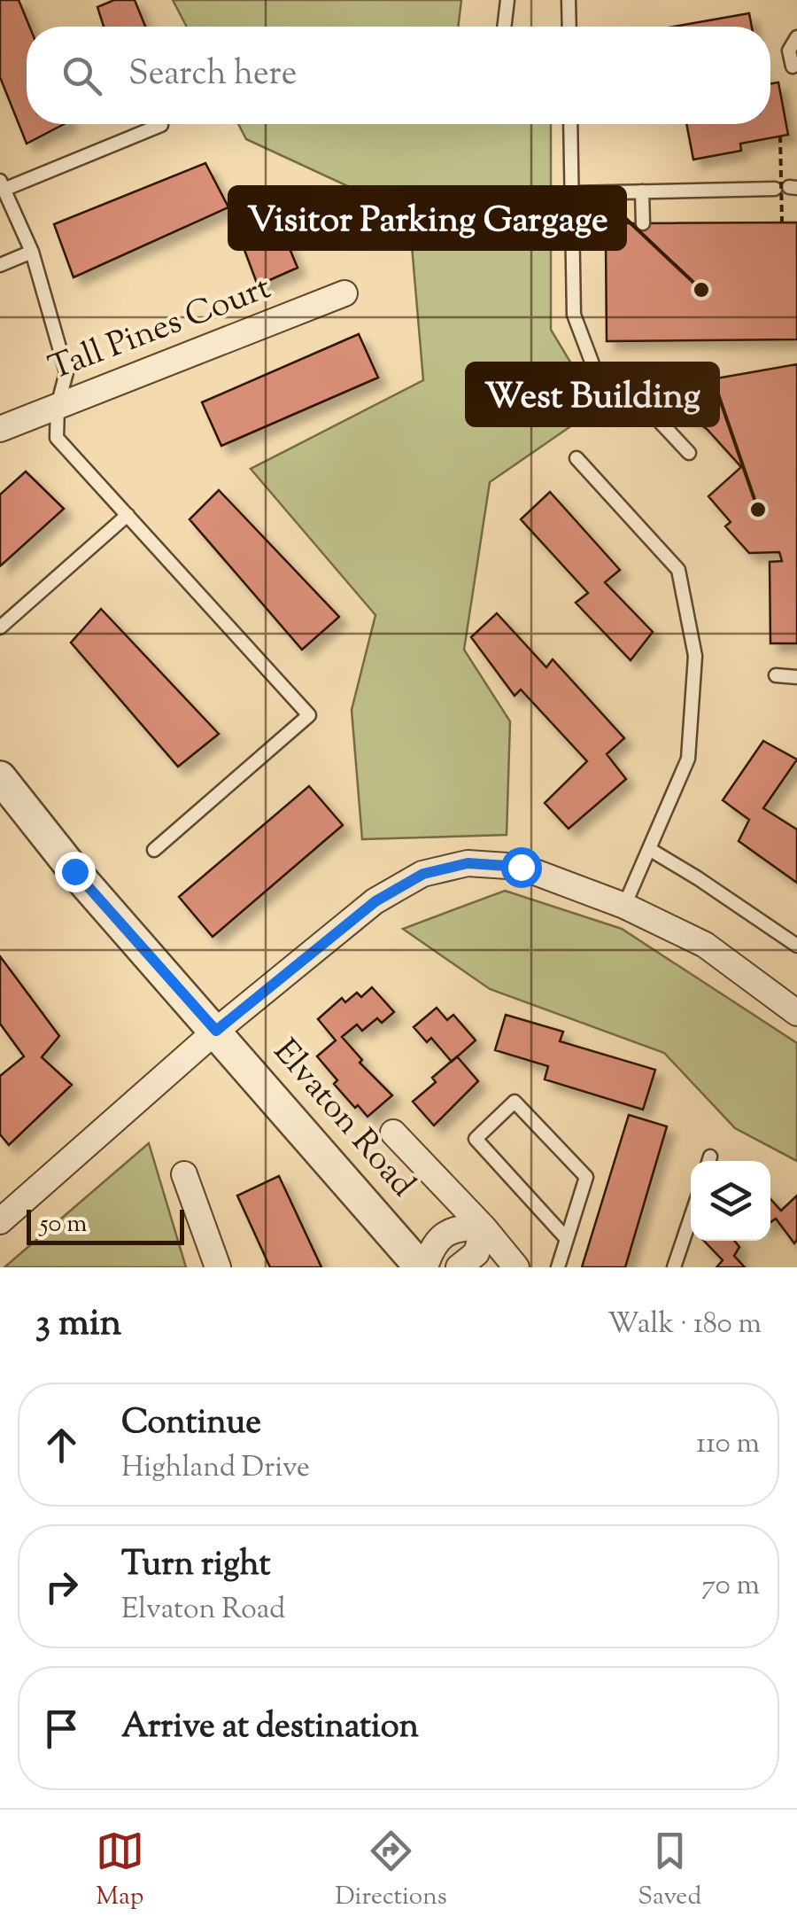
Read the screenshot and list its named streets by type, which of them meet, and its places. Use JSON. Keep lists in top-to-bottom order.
{
  "streets": {
    "street": ["Tall Pines Court", "Elvaton Road"]
  },
  "places": ["Visitor Parking Gargage", "West Building"],
  "scale_bar": "50 m",
  "page": {
    "search": "Search here",
    "scale": "50 m",
    "heading": ["3 min", "Walk · 180 m"],
    "list": [
      ["Continue", "Highland Drive", "110 m"],
      ["Turn right", "Elvaton Road", "70 m"],
      "Arrive at destination"
    ],
    "nav": ["Map", "Directions", "Saved"]
  }
}
